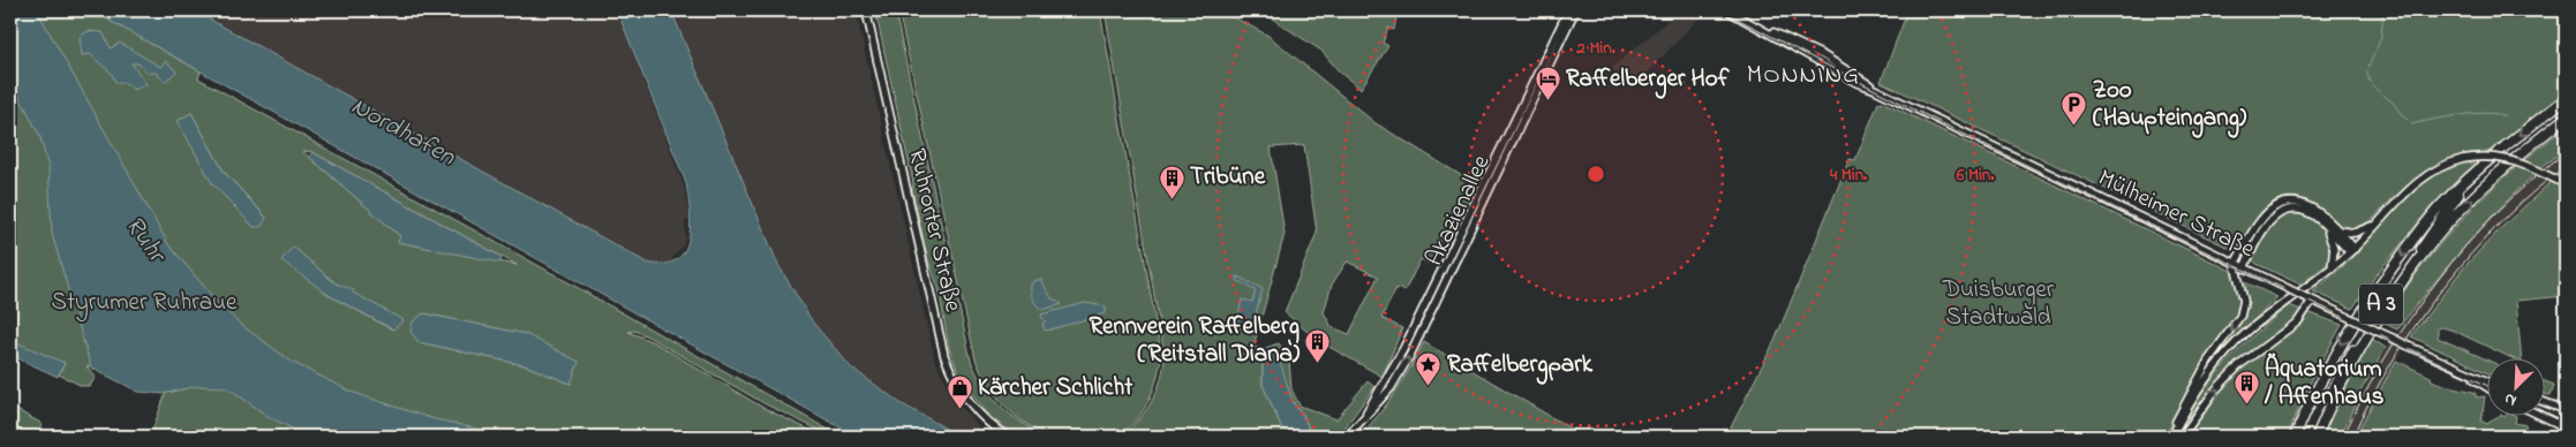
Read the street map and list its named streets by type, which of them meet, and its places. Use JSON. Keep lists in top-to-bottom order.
{
  "streets": {
    "highway": ["A 3"],
    "main road": ["Akazienallee", "Mülheimer Straße", "Ruhrorter Straße"]
  },
  "districts": ["MONNING"],
  "water": ["Nordhafen", "Ruhr"],
  "parks": ["Duisburger Stadtwald", "Styrumer Ruhraue"],
  "places": {
    "hotel": ["Raffelberger Hof"],
    "parking": ["Zoo (Haupteingang)"],
    "building": ["Tribüne", "Rennverein Raffelberg (Reitstall Diana)", "Äquatorium / Affenhaus"],
    "place": ["Raffelbergpark"],
    "shop": ["Kärcher Schlicht"]
  },
  "north": "bottom left",
  "rings": ["2 Min.", "4 Min.", "6 Min."]
}
